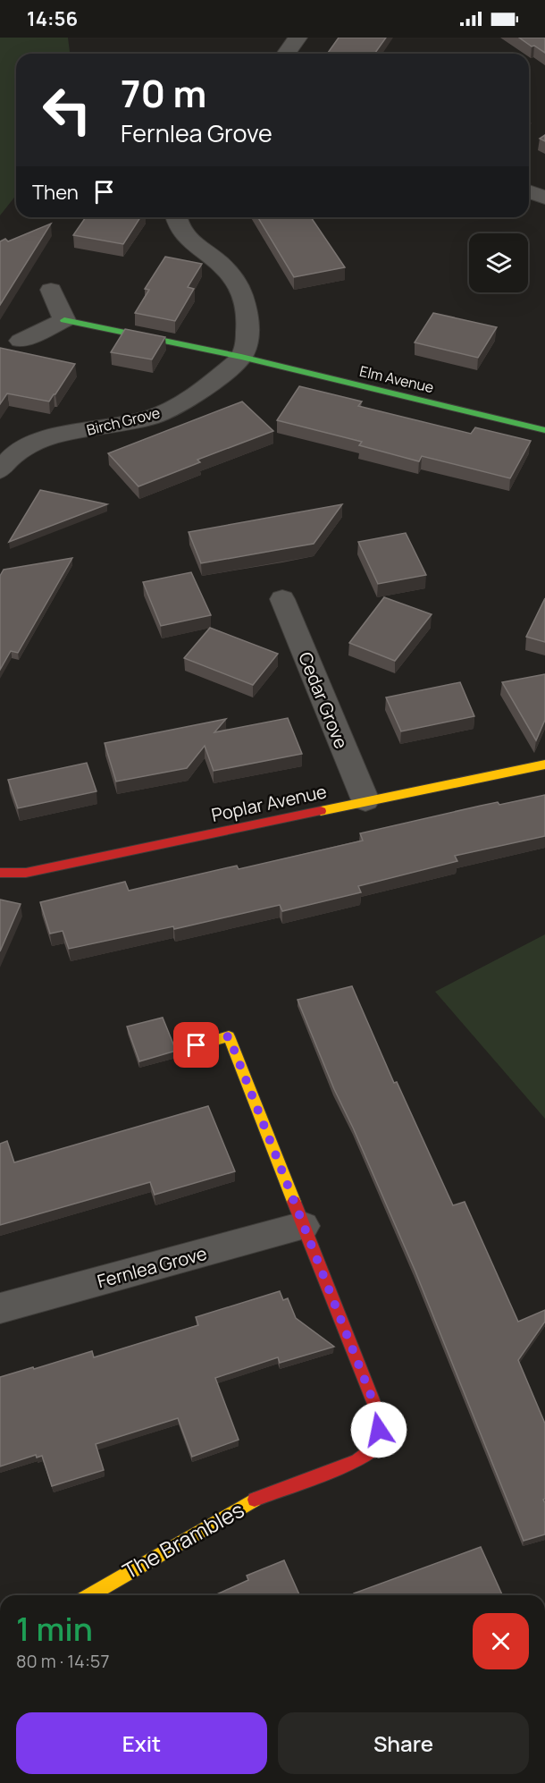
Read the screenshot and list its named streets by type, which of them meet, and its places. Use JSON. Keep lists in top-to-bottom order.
{
  "streets": {
    "street": [
      "Elm Avenue",
      "Birch Grove",
      "Cedar Grove",
      "Poplar Avenue",
      "Fernlea Grove",
      "The Brambles"
    ]
  },
  "crossings": [
    ["Elm Avenue", "Birch Grove"],
    ["Cedar Grove", "Poplar Avenue"],
    ["Fernlea Grove", "The Brambles"]
  ],
  "page": {
    "status": "14:56",
    "turn": ["70 m", "Fernlea Grove"],
    "then": "Then",
    "heading": ["1 min", "80 m · 14:57"],
    "buttons": ["Exit", "Share"]
  }
}
